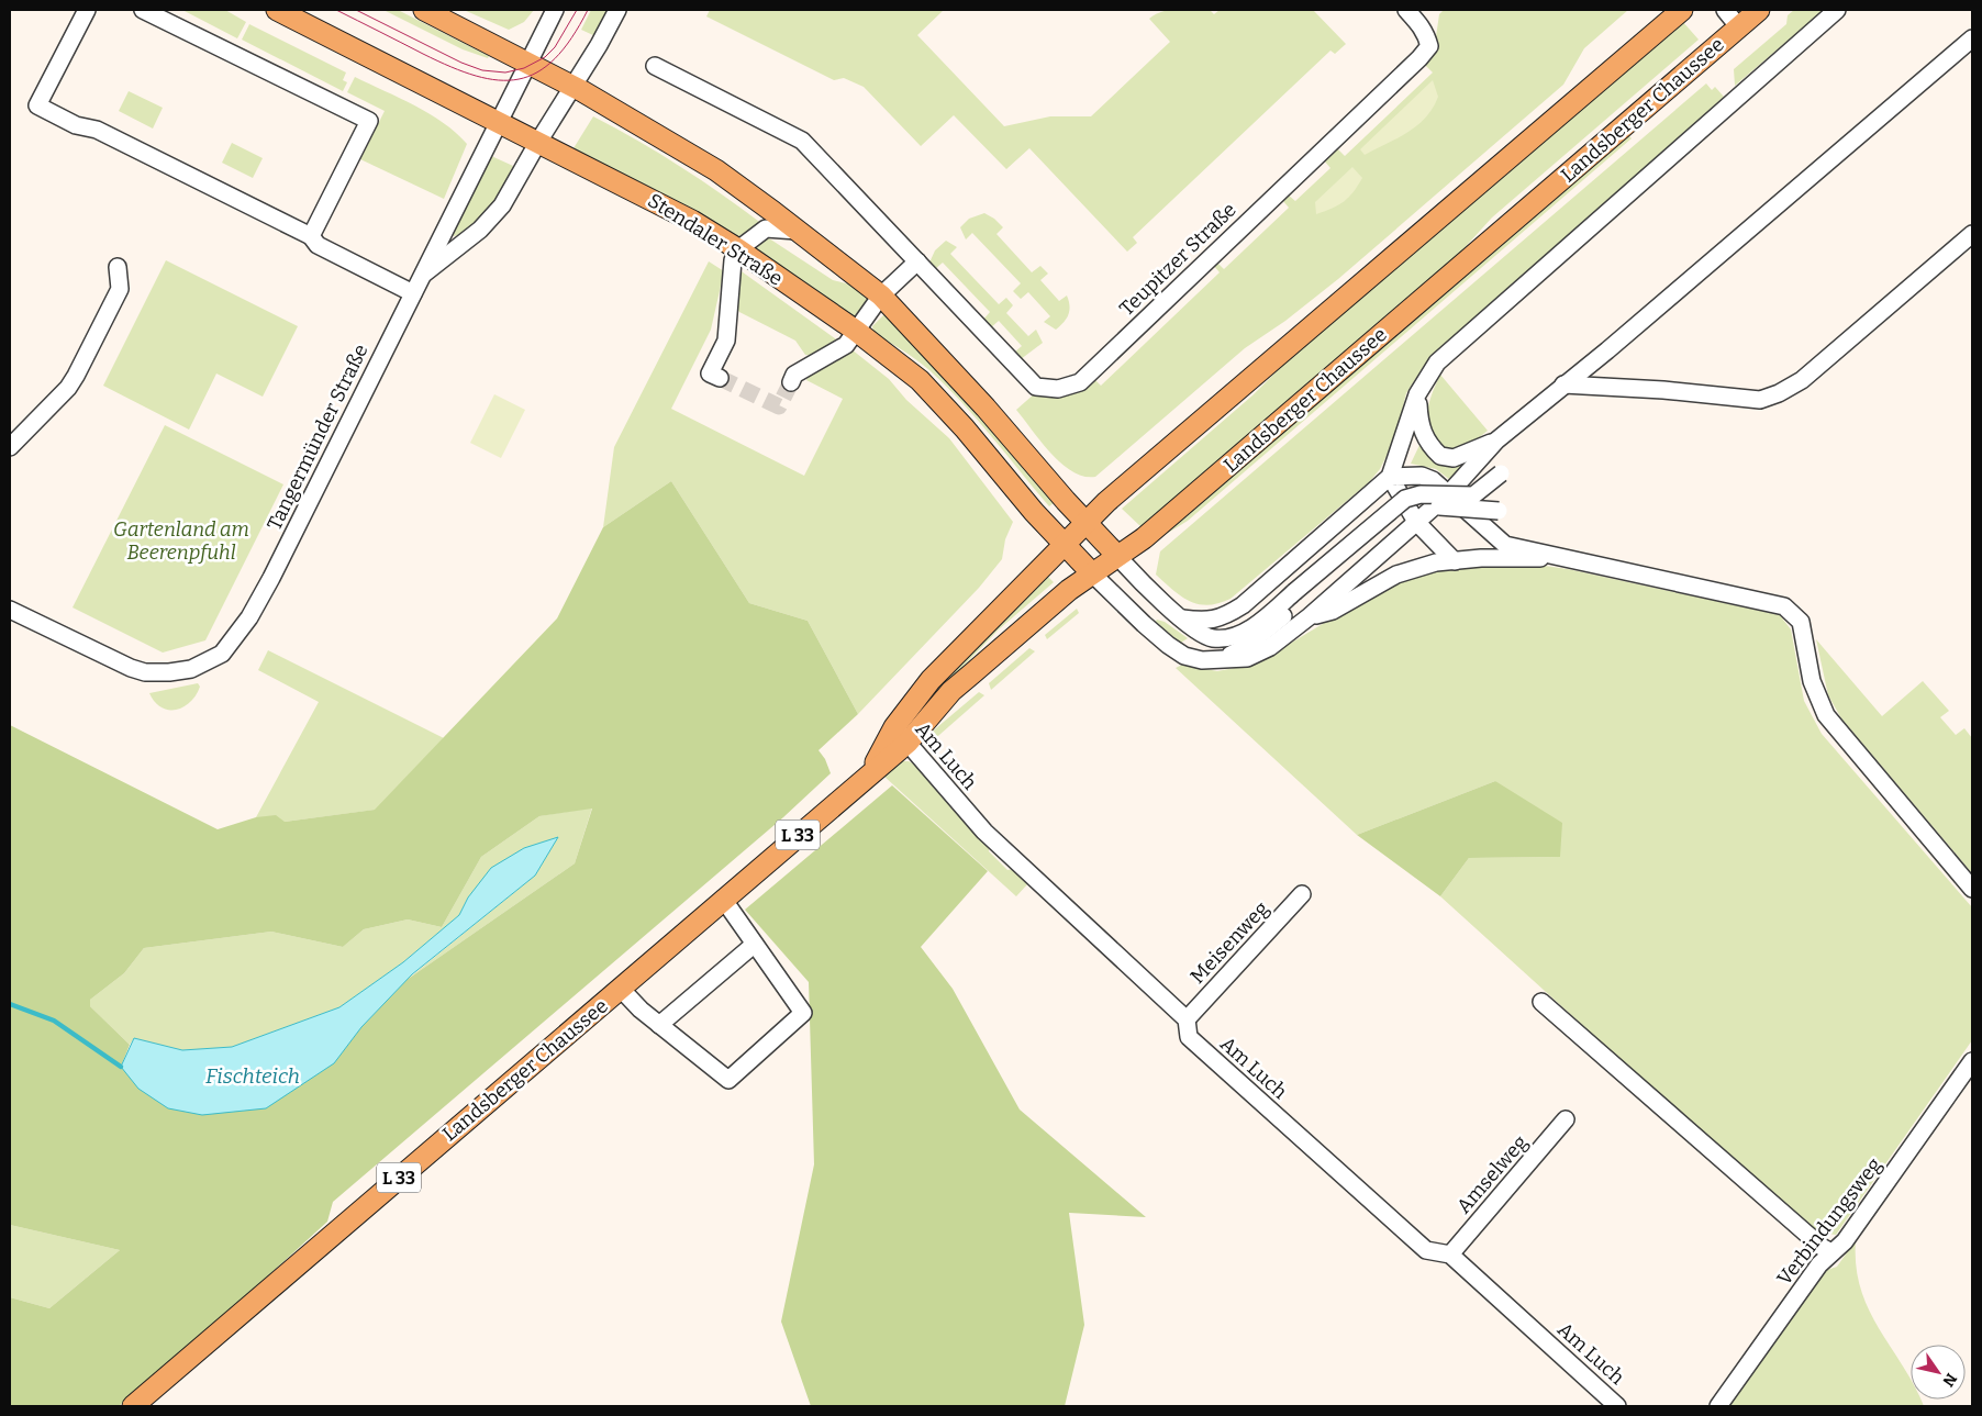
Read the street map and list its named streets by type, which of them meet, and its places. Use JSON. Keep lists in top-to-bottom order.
{
  "streets": {
    "main road": ["Landsberger Chaussee", "Stendaler Straße", "L 33"],
    "street": [
      "Teupitzer Straße",
      "Tangermünder Straße",
      "Am Luch",
      "Meisenweg",
      "Amselweg",
      "Verbindungsweg"
    ]
  },
  "crossings": [
    ["Landsberger Chaussee", "Stendaler Straße"],
    ["Landsberger Chaussee", "Am Luch"],
    ["Stendaler Straße", "Tangermünder Straße"],
    ["Am Luch", "Meisenweg"],
    ["Am Luch", "Amselweg"]
  ],
  "water": ["Fischteich"],
  "parks": ["Gartenland am Beerenpfuhl"],
  "north": "bottom right"
}
